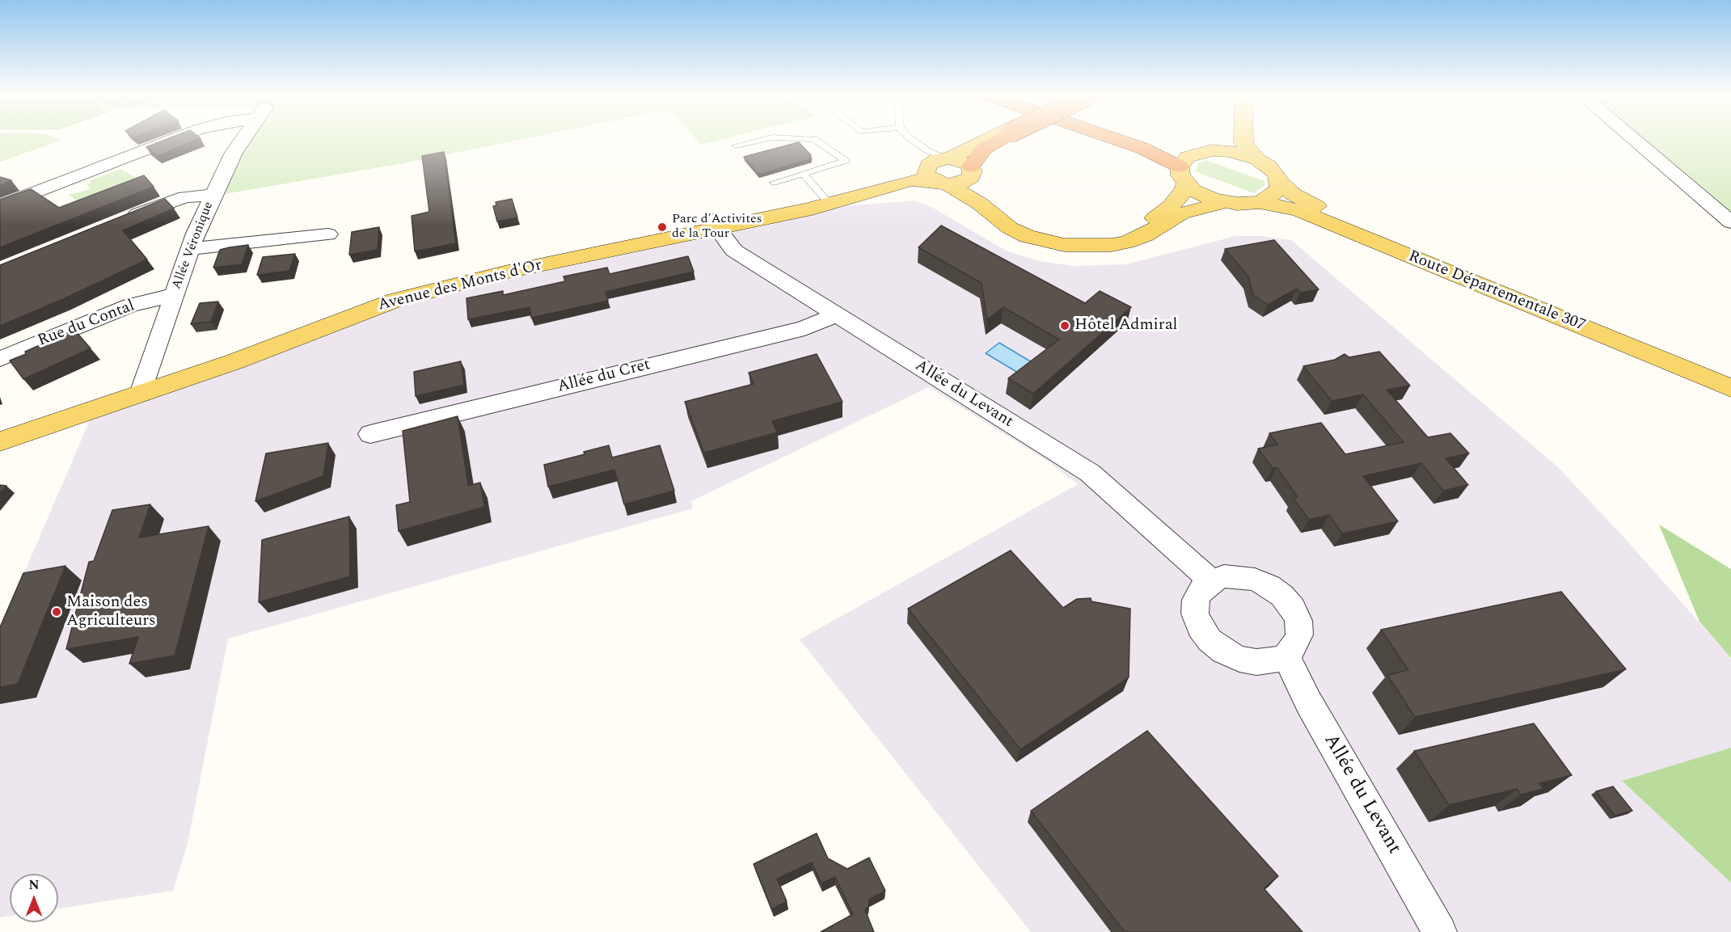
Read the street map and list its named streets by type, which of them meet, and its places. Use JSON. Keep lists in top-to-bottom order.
{
  "streets": {
    "main road": ["Avenue des Monts d'Or", "Route Départementale 307"],
    "street": [
      "Allée Véronique",
      "Rue du Contal",
      "Allée du Cret",
      "Allée du Levant"
    ]
  },
  "crossings": [
    ["Allée Véronique", "Avenue des Monts d'Or"],
    ["Allée Véronique", "Rue du Contal"],
    ["Avenue des Monts d'Or", "Allée du Levant"],
    ["Allée du Cret", "Allée du Levant"]
  ],
  "places": ["Parc d'Activites de la Tour", "Hôtel Admiral", "Maison des Agriculteurs"],
  "north": "top"
}
